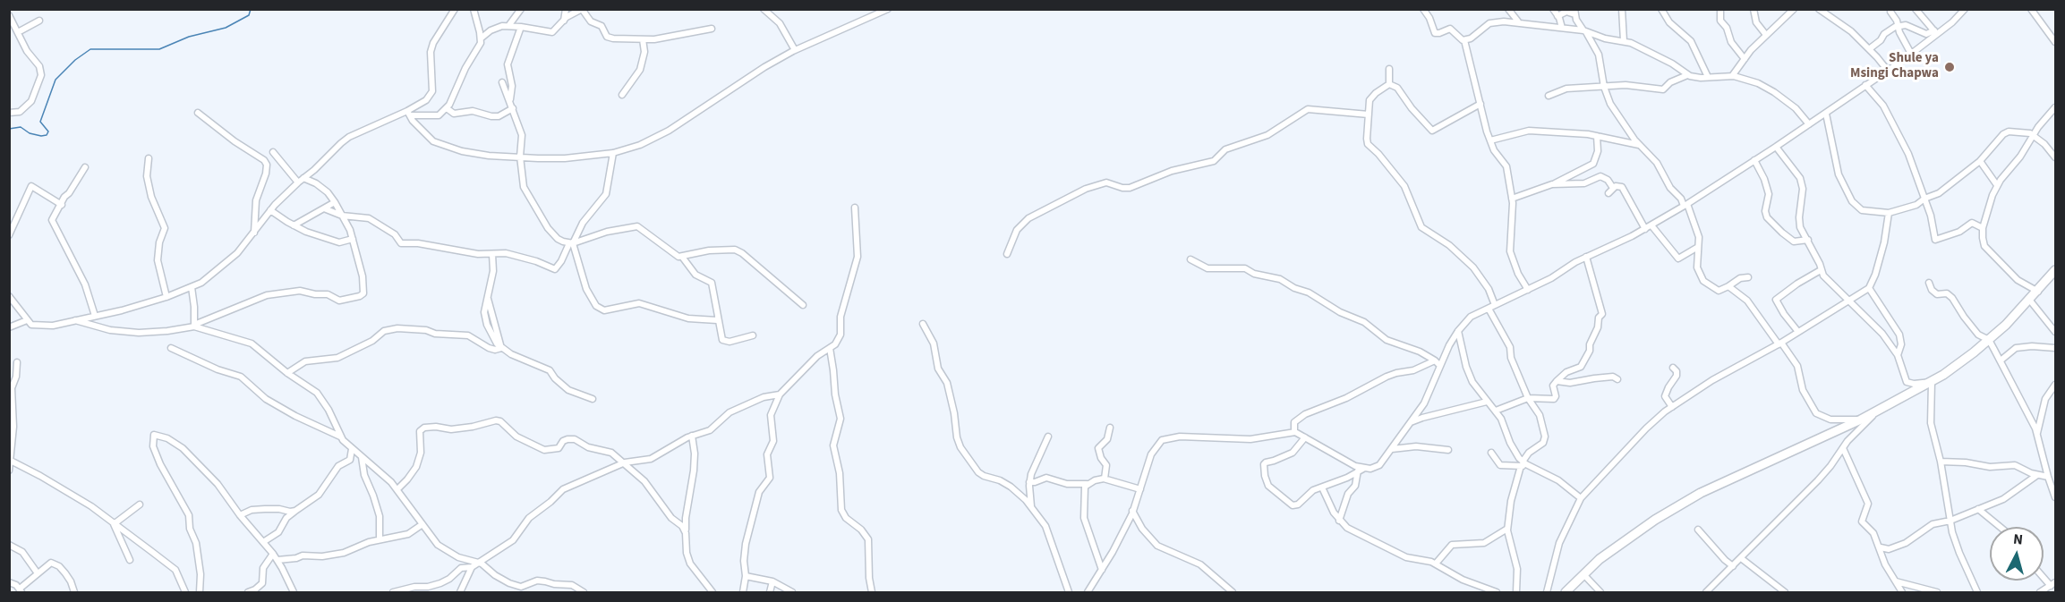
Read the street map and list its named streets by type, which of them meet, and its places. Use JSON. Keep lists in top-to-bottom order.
{
  "places": ["Shule ya Msingi Chapwa"],
  "north": "top"
}
